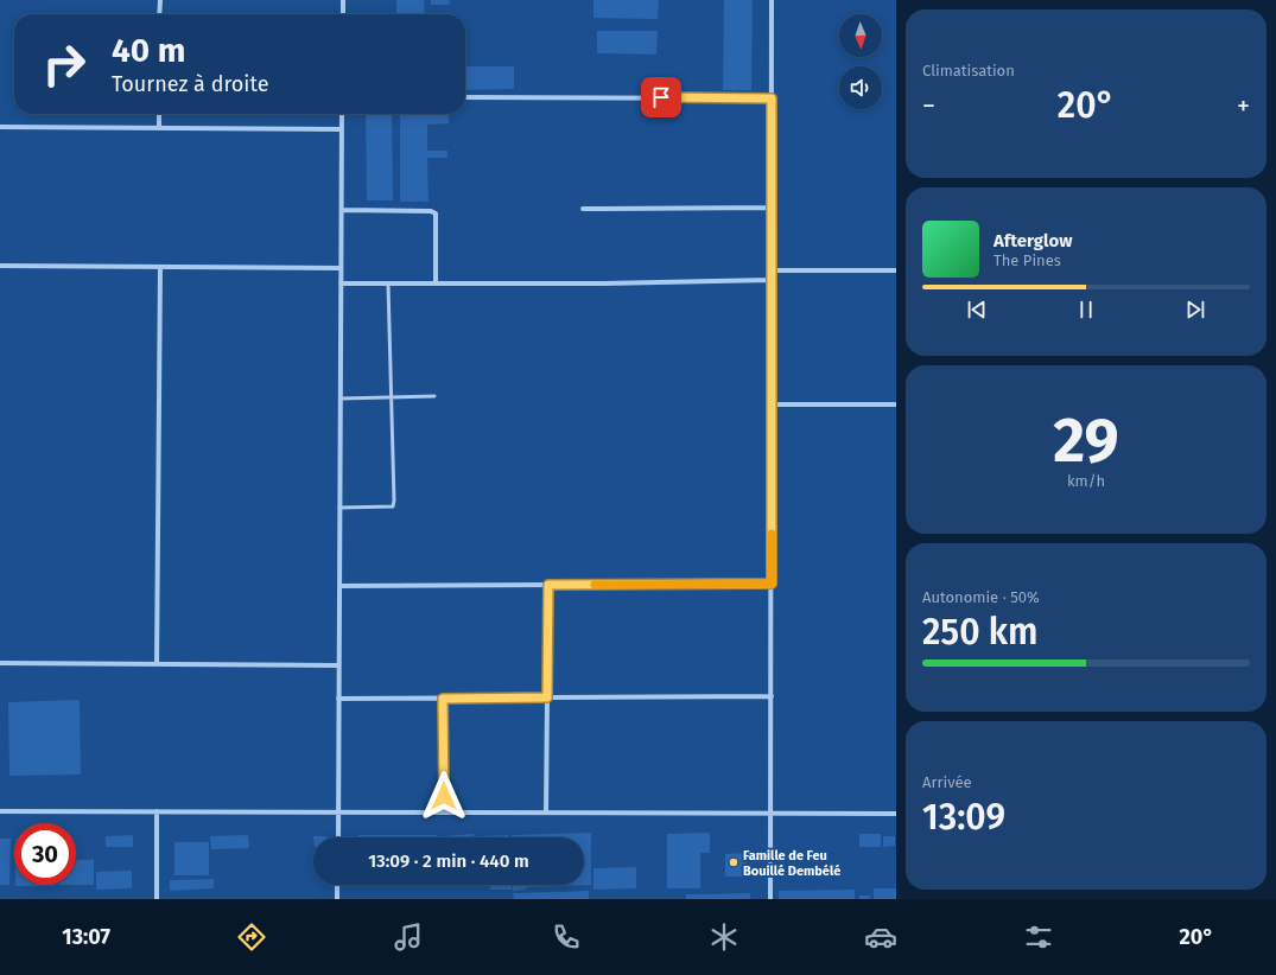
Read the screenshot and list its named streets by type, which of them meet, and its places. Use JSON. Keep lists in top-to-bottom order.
{
  "places": ["Famille de Feu Bouillé Dembélé"],
  "north": "bottom",
  "page": {
    "tile": [
      "Climatisation",
      ["29", "km/h"],
      ["Autonomie · 50%", "250 km"],
      ["Arrivée", "13:09"]
    ],
    "turn": ["40 m", "Tournez à droite"],
    "heat": ["−", "20°", "+"],
    "song": ["Afterglow", "The Pines"],
    "limit": "30",
    "trip": "13:09 · 2 min · 440 m",
    "tabs": ["13:07", "20°"]
  }
}
